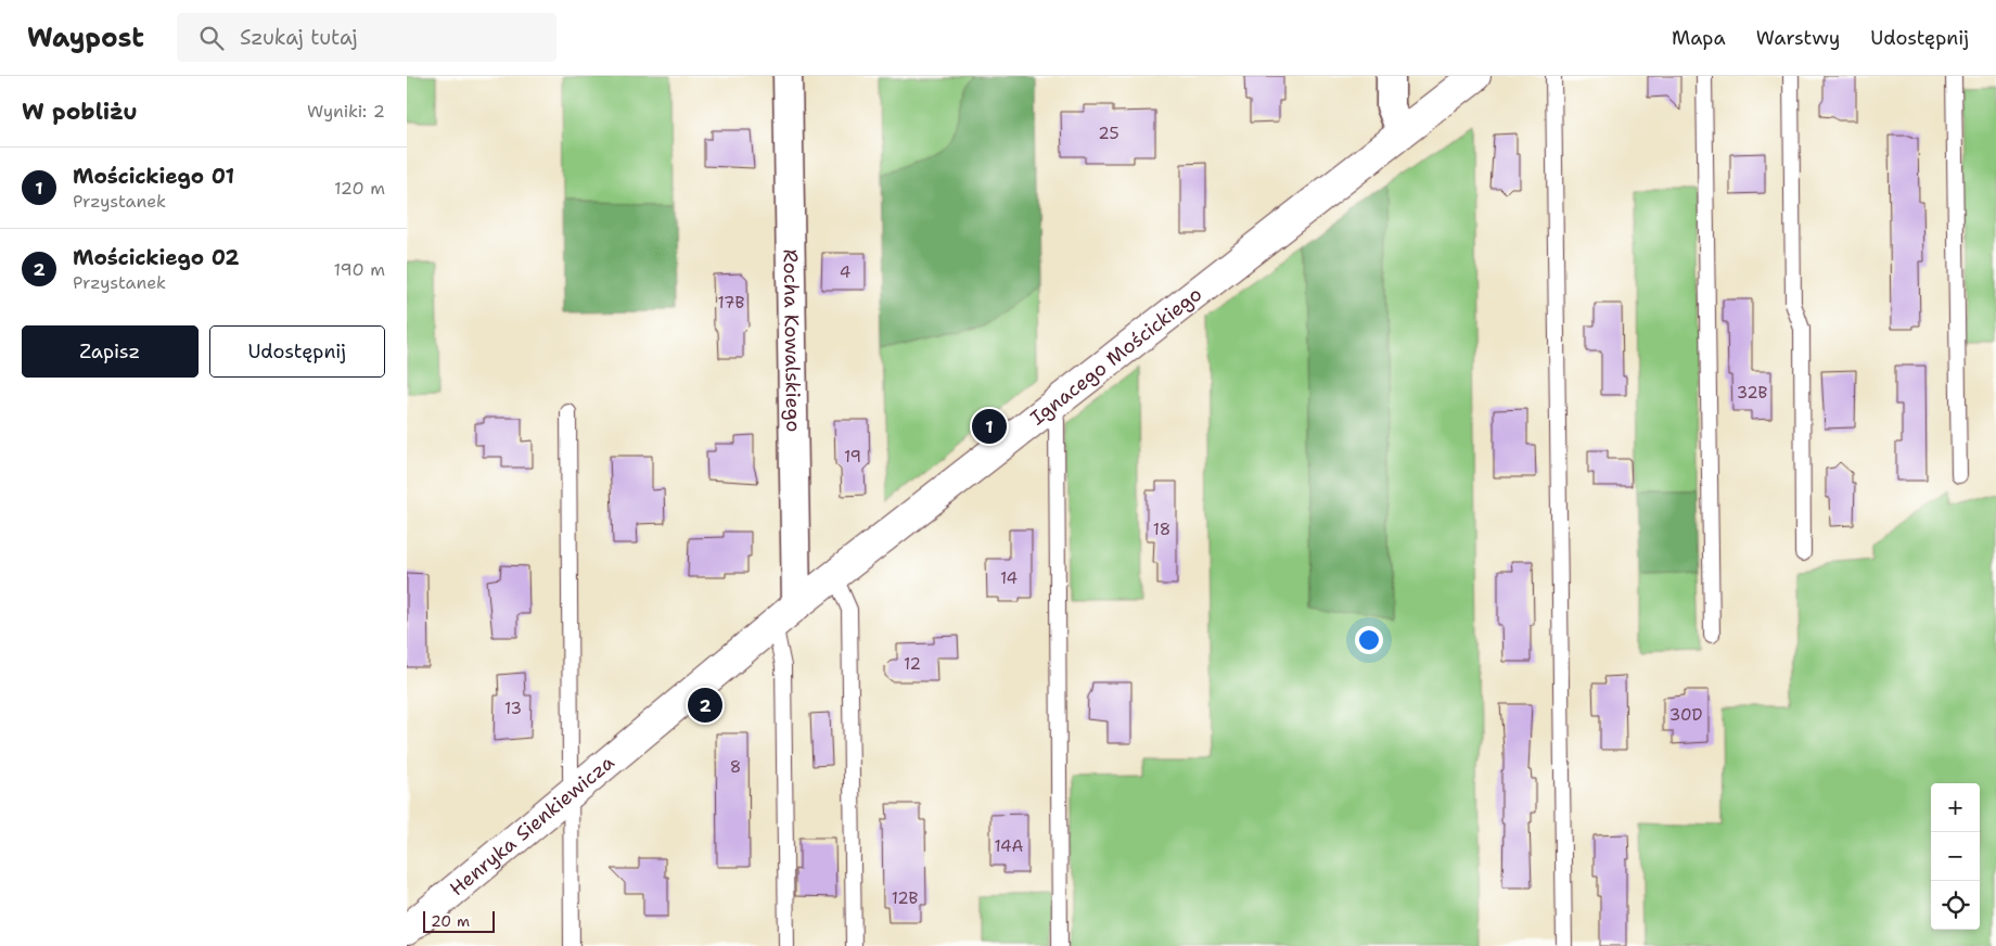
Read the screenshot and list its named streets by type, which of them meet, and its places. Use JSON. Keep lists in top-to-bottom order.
{
  "streets": {
    "street": ["Rocha Kowalskiego", "Ignacego Mościckiego", "Henryka Sienkiewicza"]
  },
  "crossings": [
    ["Rocha Kowalskiego", "Ignacego Mościckiego"],
    ["Ignacego Mościckiego", "Henryka Sienkiewicza"]
  ],
  "house_numbers": [
    "25",
    "4",
    "17B",
    "32B",
    "19",
    "18",
    "14",
    "12",
    "13",
    "30D",
    "8",
    "14A",
    "12B"
  ],
  "scale_bar": "20 m",
  "page": {
    "header": "Waypost",
    "search": "Szukaj tutaj",
    "nav": ["Mapa", "Warstwy", "Udostępnij"],
    "heading": ["W pobliżu", "Wyniki: 2"],
    "list": [
      {
        "mark": "1",
        "name": "Mościckiego 01",
        "note": "Przystanek",
        "value": "120 m"
      },
      {
        "mark": "2",
        "name": "Mościckiego 02",
        "note": "Przystanek",
        "value": "190 m"
      }
    ],
    "buttons": ["Zapisz", "Udostępnij"],
    "pins": ["1", "2"],
    "map_buttons": ["+", "−"],
    "scale": "20 m"
  }
}
